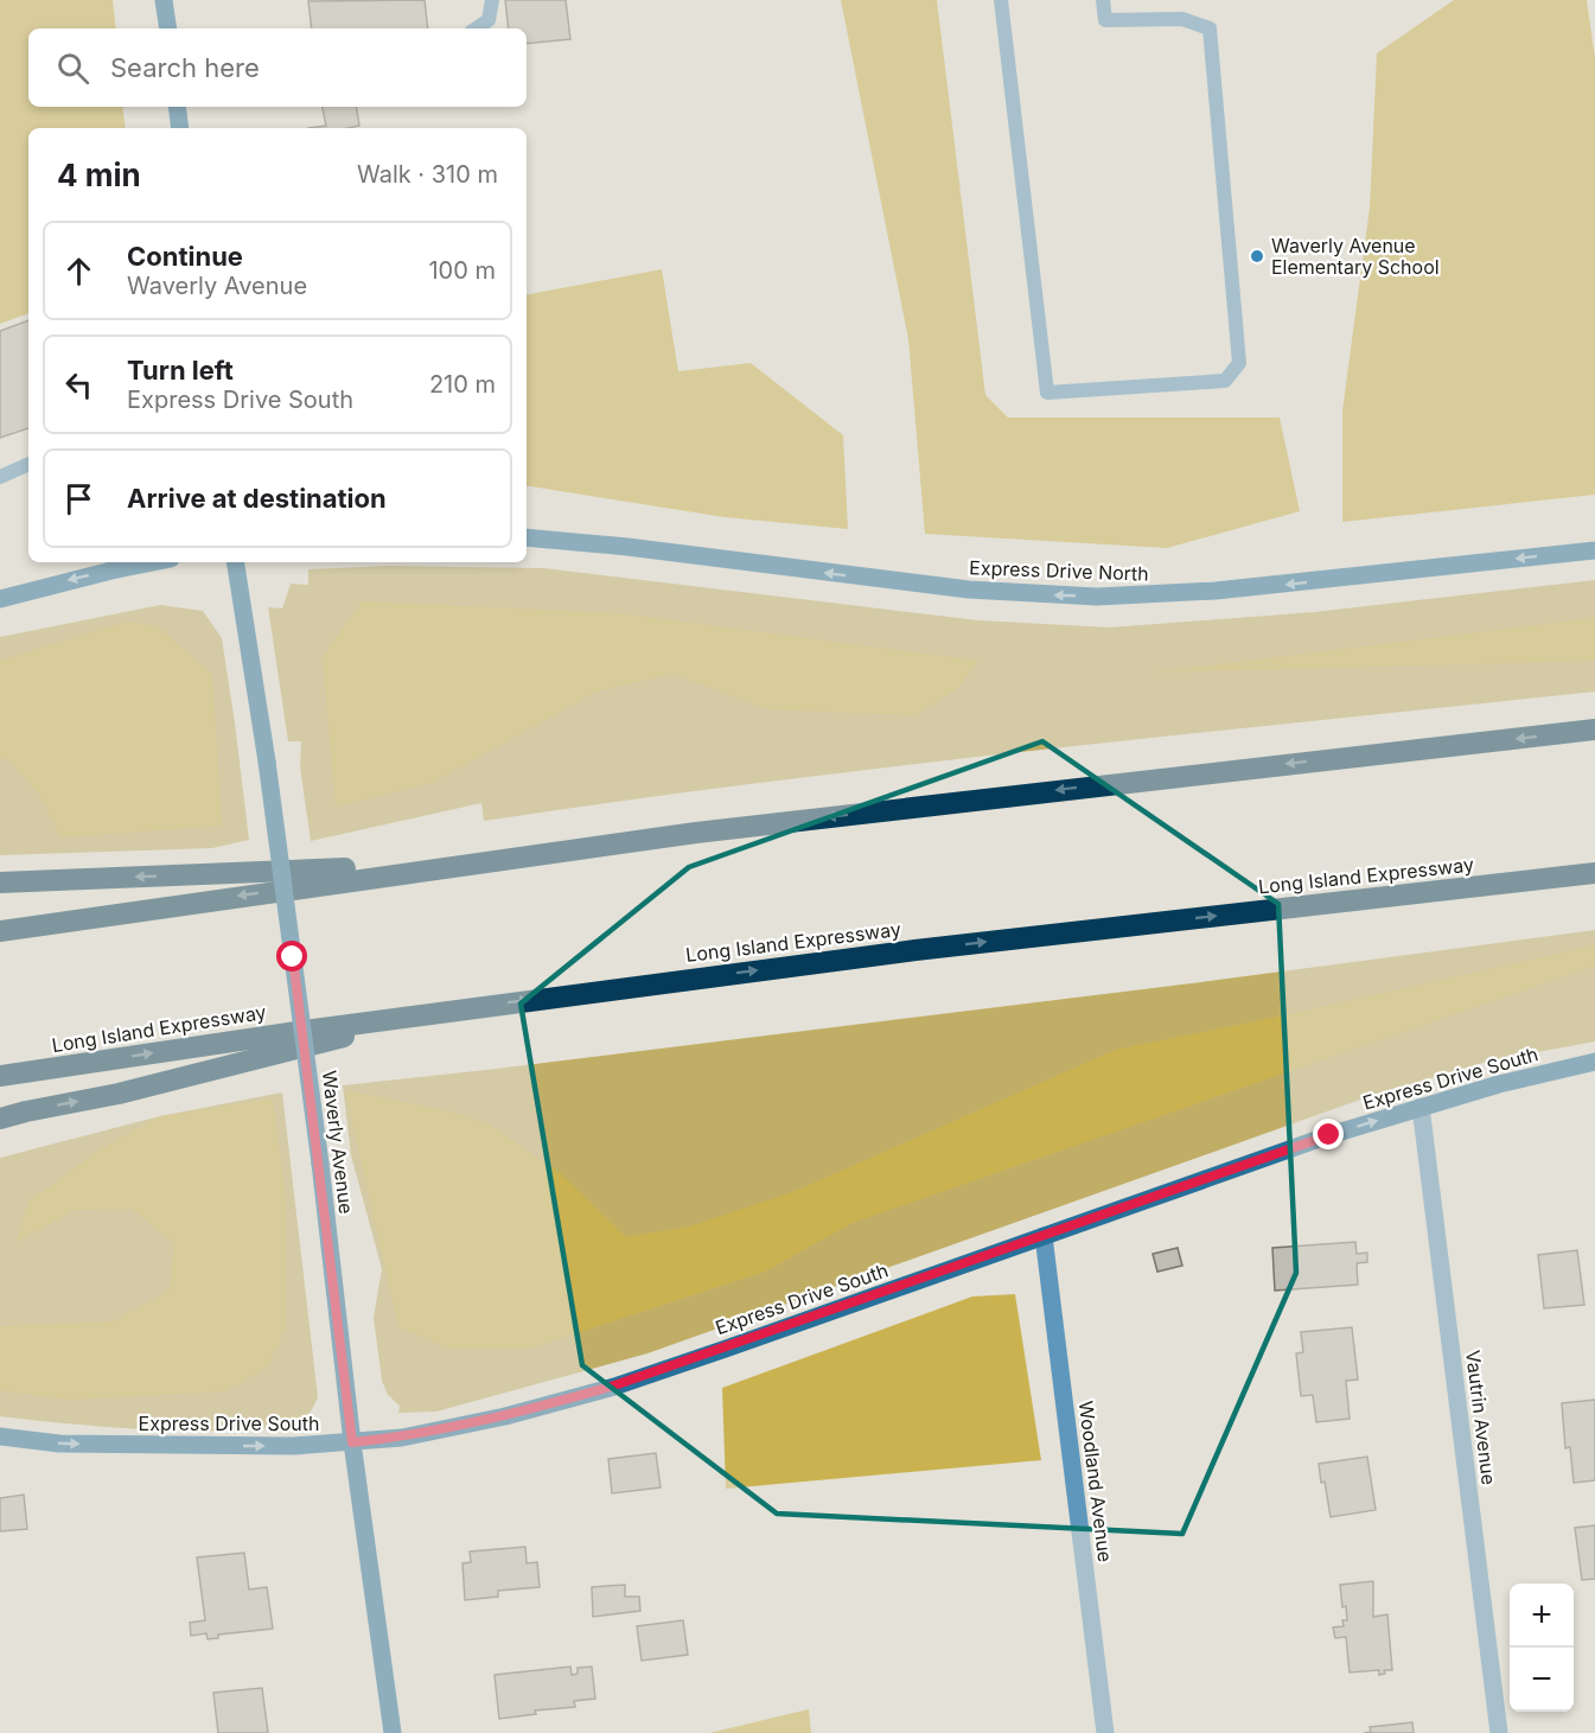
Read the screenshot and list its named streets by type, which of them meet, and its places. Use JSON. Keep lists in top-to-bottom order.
{
  "streets": {
    "highway": ["Long Island Expressway"],
    "main road": ["Express Drive North", "Express Drive South", "Waverly Avenue"],
    "street": ["Vautrin Avenue", "Woodland Avenue"]
  },
  "crossings": [
    ["Express Drive South", "Waverly Avenue"],
    ["Express Drive South", "Vautrin Avenue"],
    ["Express Drive South", "Woodland Avenue"]
  ],
  "one_way": ["Express Drive North", "Express Drive South"],
  "places": ["Waverly Avenue Elementary School"],
  "page": {
    "search": "Search here",
    "heading": ["4 min", "Walk · 310 m"],
    "list": [
      ["Continue", "Waverly Avenue", "100 m"],
      ["Turn left", "Express Drive South", "210 m"],
      "Arrive at destination"
    ],
    "map_buttons": ["+", "−"]
  }
}
